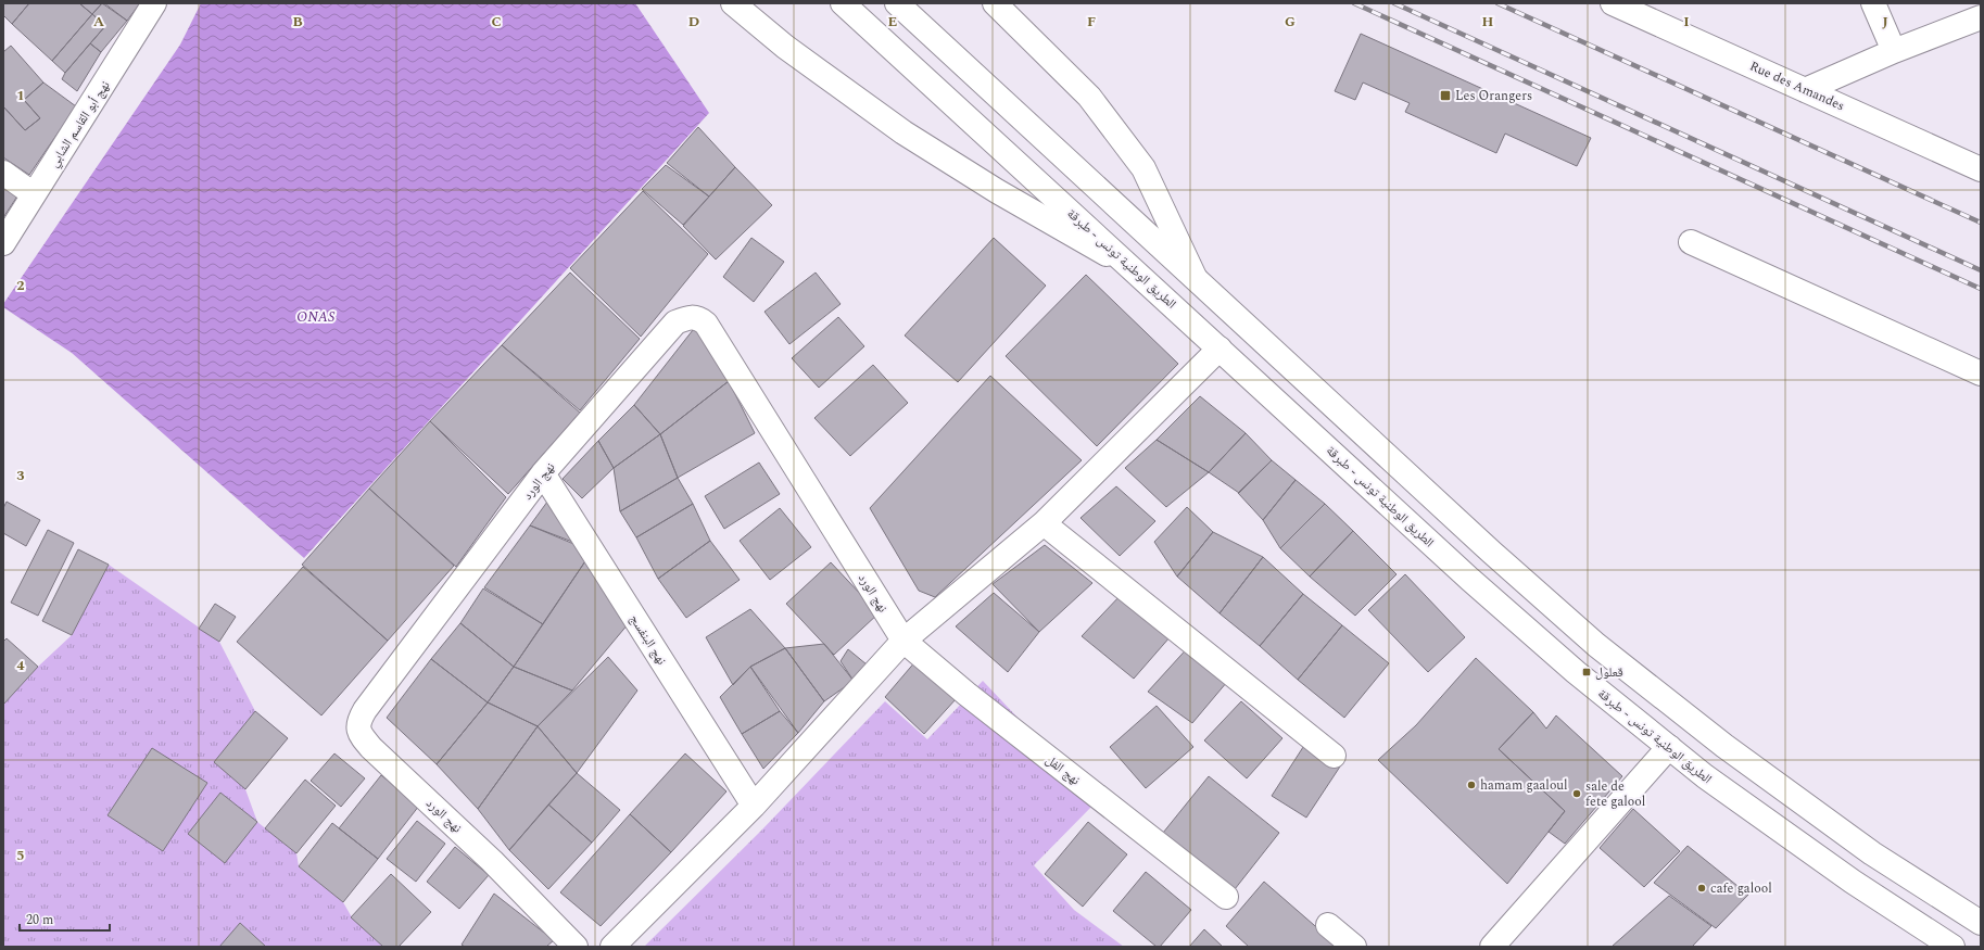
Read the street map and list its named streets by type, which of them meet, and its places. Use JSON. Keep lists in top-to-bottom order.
{
  "streets": {
    "street": [
      "Rue des Amandes",
      "نهج أبو القاسم الشابي",
      "الطريق الوطنية تونس - طبرقة",
      "نهج الورد",
      "نهج البنفسج",
      "نهج الفل"
    ]
  },
  "crossings": [
    ["نهج الورد", "نهج البنفسج"],
    ["نهج الورد", "نهج الفل"]
  ],
  "water": ["ONAS"],
  "places": {
    "transit": ["Les Orangers", "قعلول"],
    "other": ["hamam gaaloul", "sale de fete galool", "cafe galool"]
  },
  "scale_bar": "20 m",
  "grid": {
    "columns": [
      "A",
      "B",
      "C",
      "D",
      "E",
      "F",
      "G",
      "H",
      "I",
      "J"
    ],
    "rows": [
      "1",
      "2",
      "3",
      "4",
      "5"
    ]
  }
}
